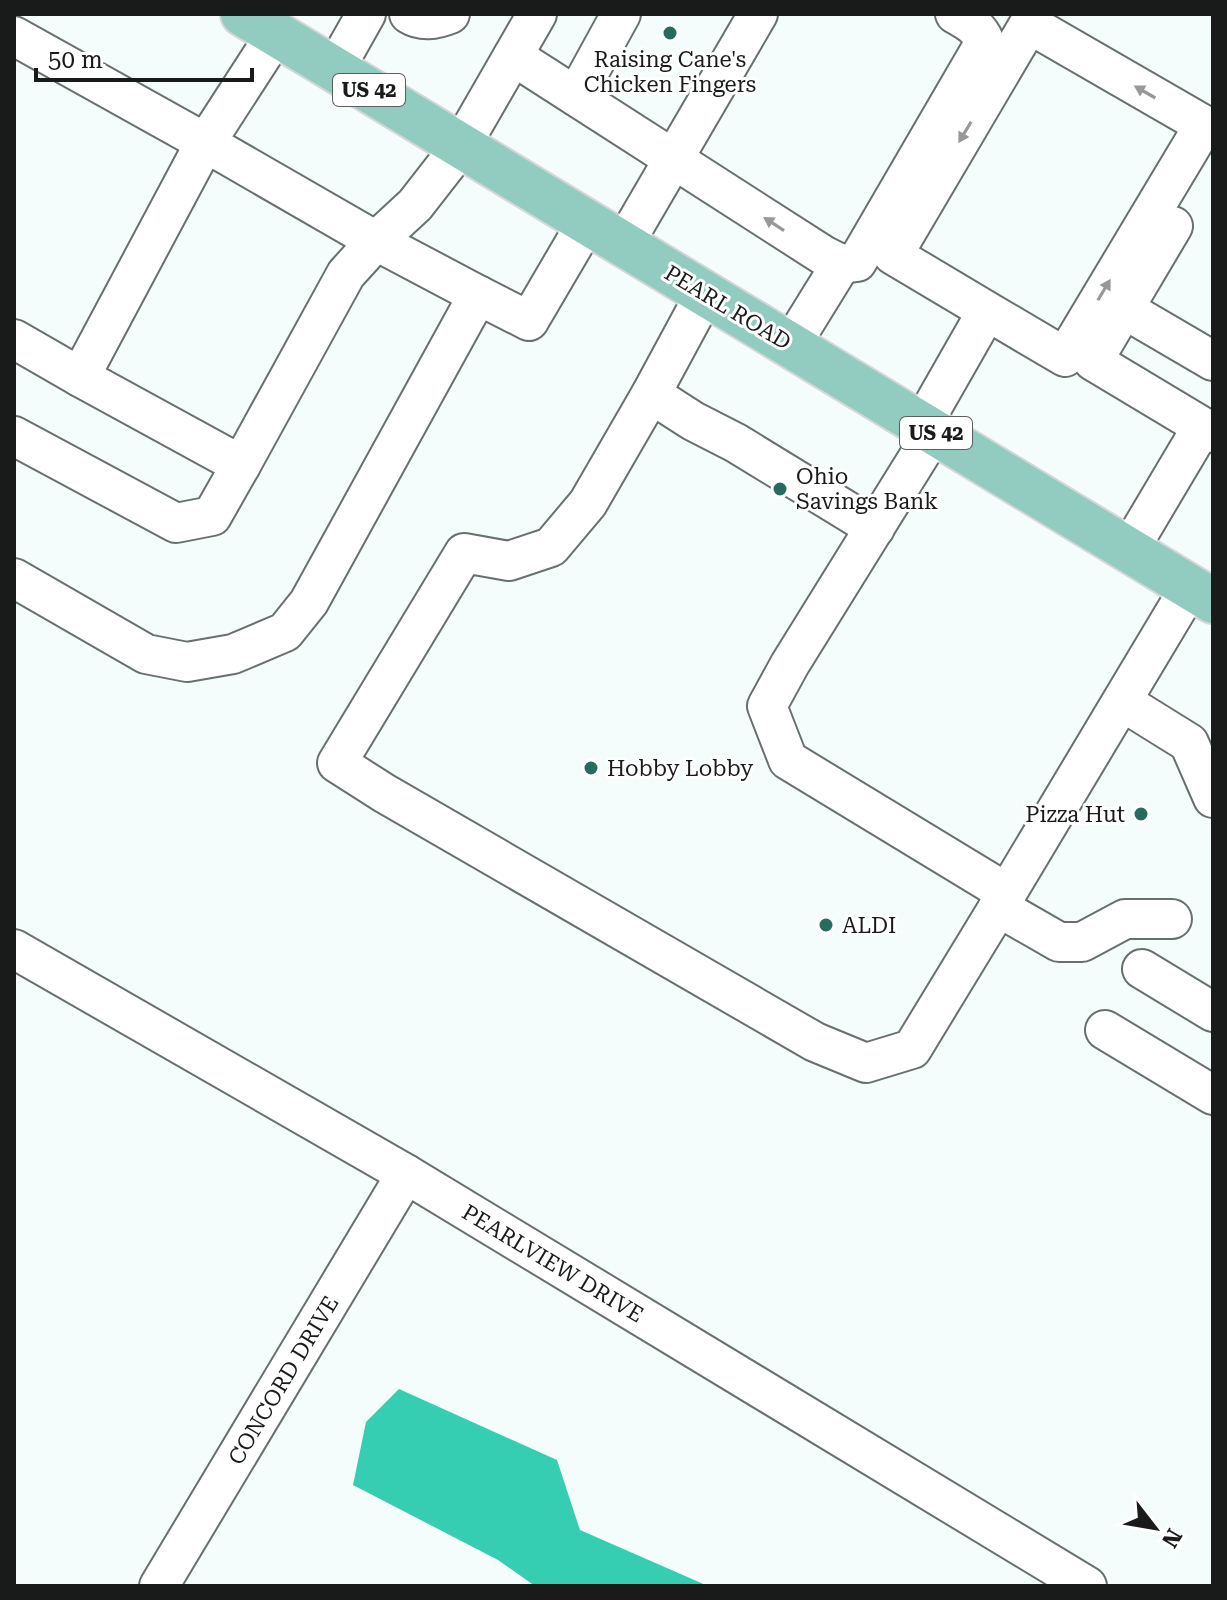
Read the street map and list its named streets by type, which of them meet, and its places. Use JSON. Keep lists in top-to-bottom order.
{
  "streets": {
    "main road": ["US 42", "PEARL ROAD"],
    "street": ["PEARLVIEW DRIVE", "CONCORD DRIVE"]
  },
  "crossings": [
    ["PEARLVIEW DRIVE", "CONCORD DRIVE"]
  ],
  "places": [
    "Raising Cane's Chicken Fingers",
    "Ohio Savings Bank",
    "Hobby Lobby",
    "Pizza Hut",
    "ALDI"
  ],
  "scale_bar": "50 m",
  "north": "bottom right"
}
